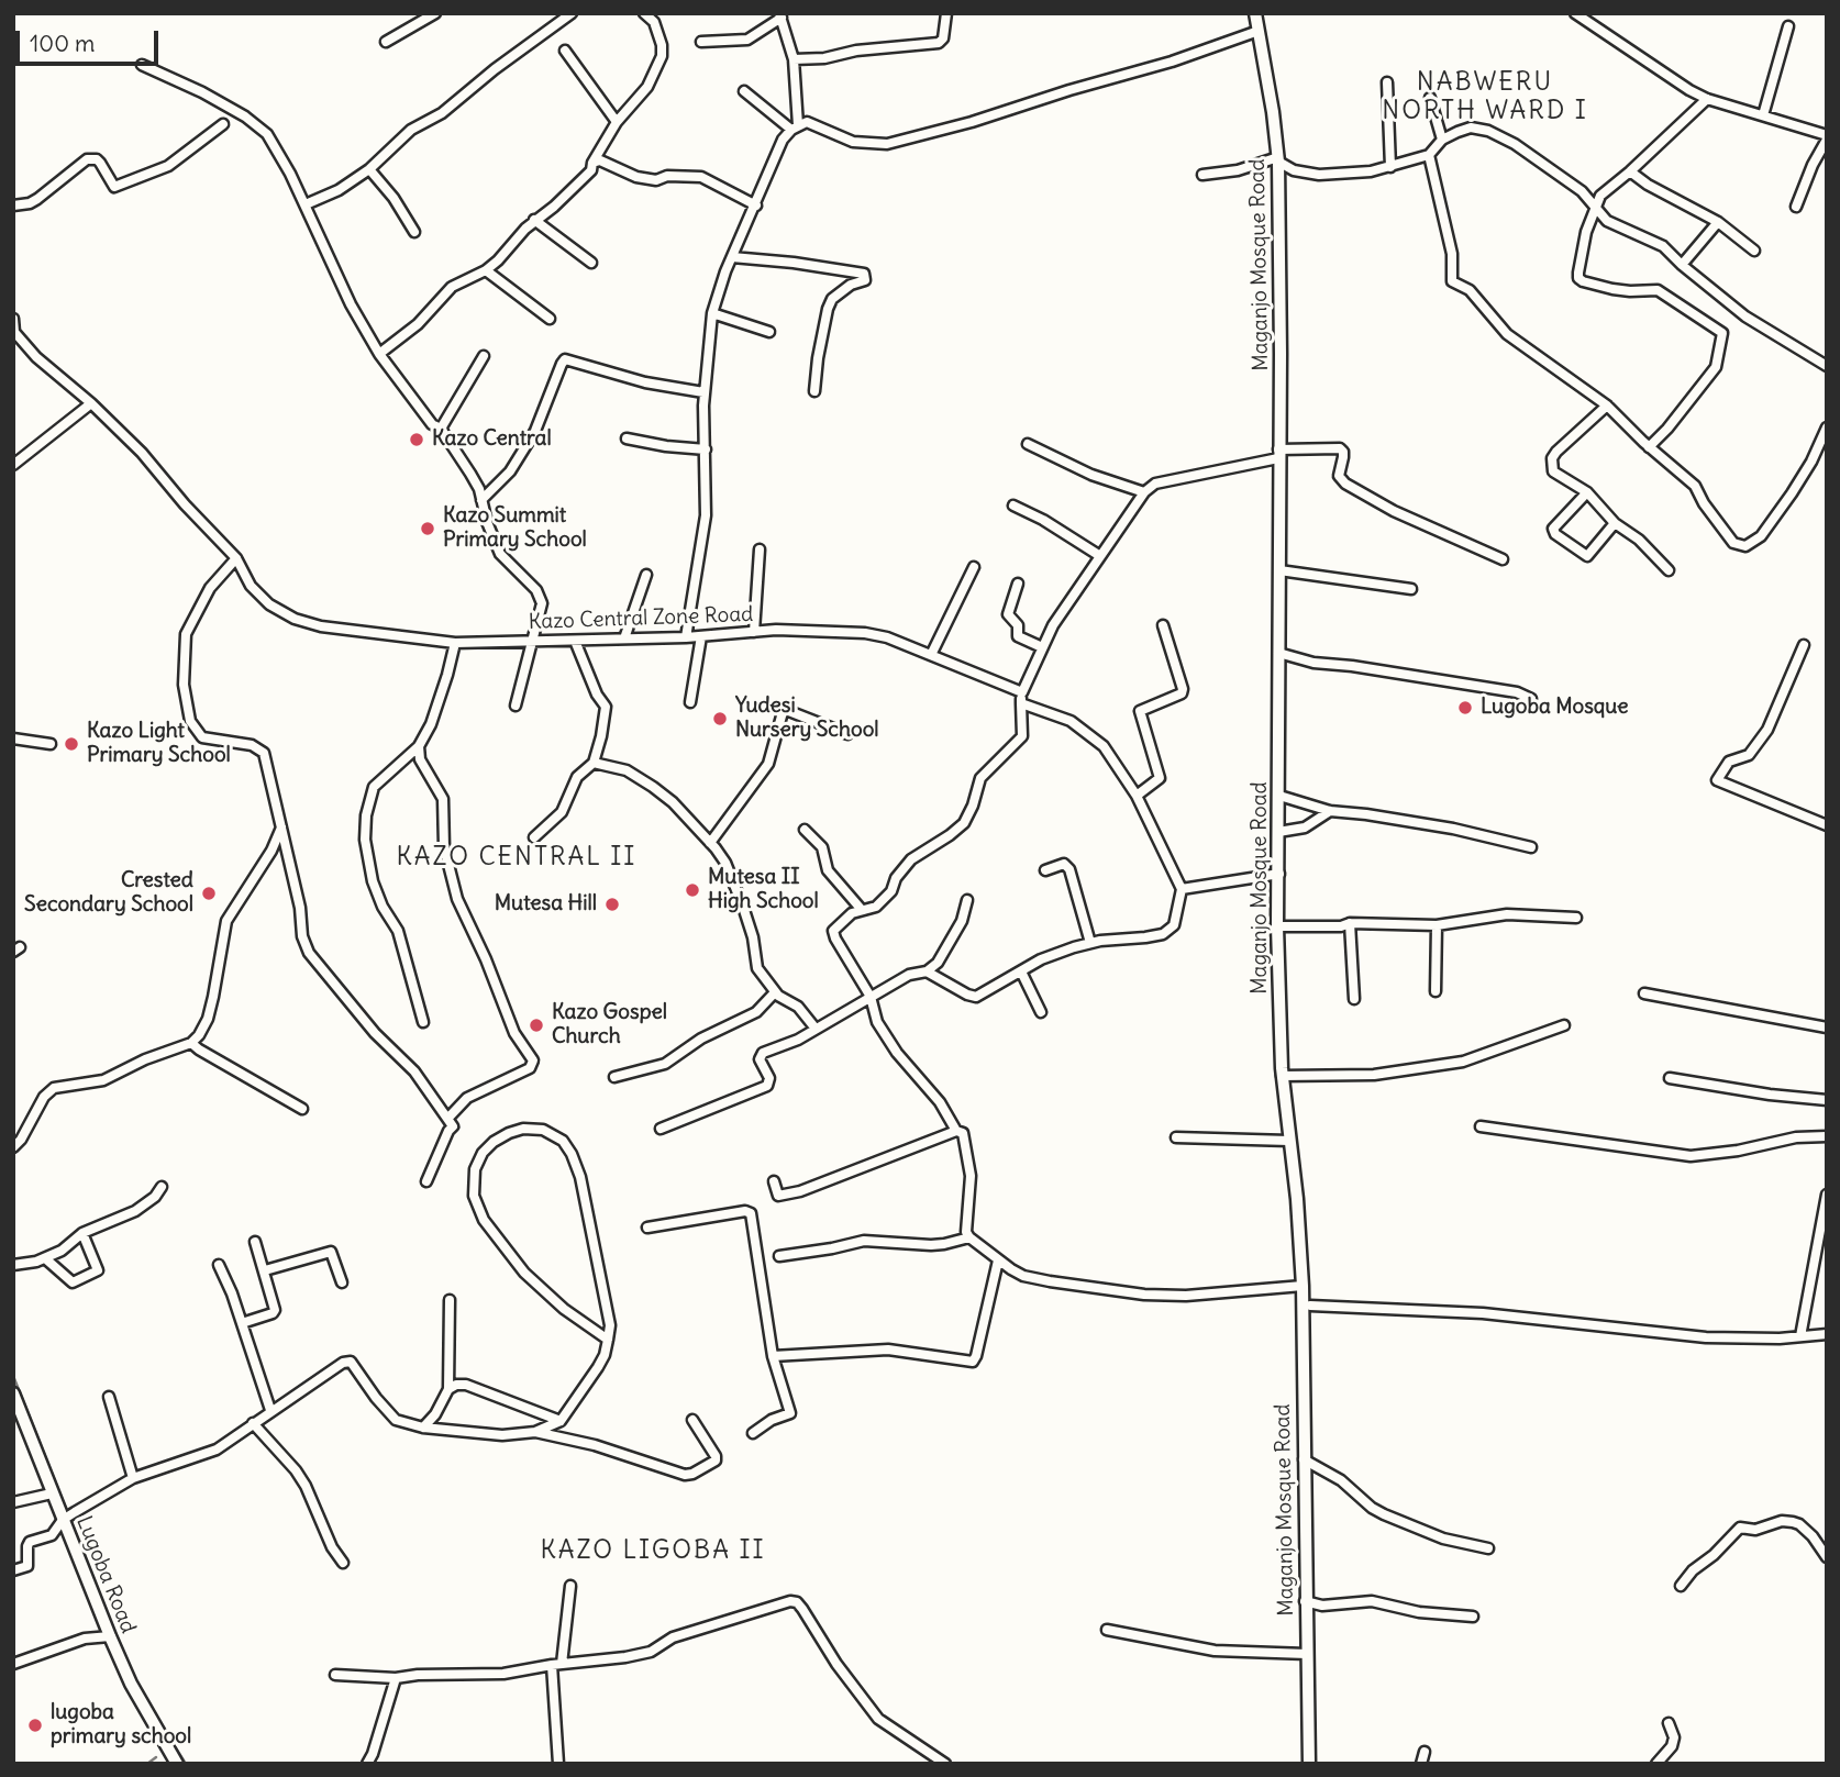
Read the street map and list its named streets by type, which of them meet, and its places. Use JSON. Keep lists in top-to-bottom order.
{
  "streets": {
    "street": ["Maganjo Mosque Road", "Kazo Central Zone Road", "Lugoba Road"]
  },
  "districts": ["NABWERU NORTH WARD I", "KAZO CENTRAL II", "KAZO LIGOBA II"],
  "places": [
    "Kazo Central",
    "Kazo Summit Primary School",
    "Lugoba Mosque",
    "Yudesi Nursery School",
    "Kazo Light Primary School",
    "Mutesa II High School",
    "Crested Secondary School",
    "Mutesa Hill",
    "Kazo Gospel Church",
    "lugoba primary school"
  ],
  "scale_bar": "100 m"
}
